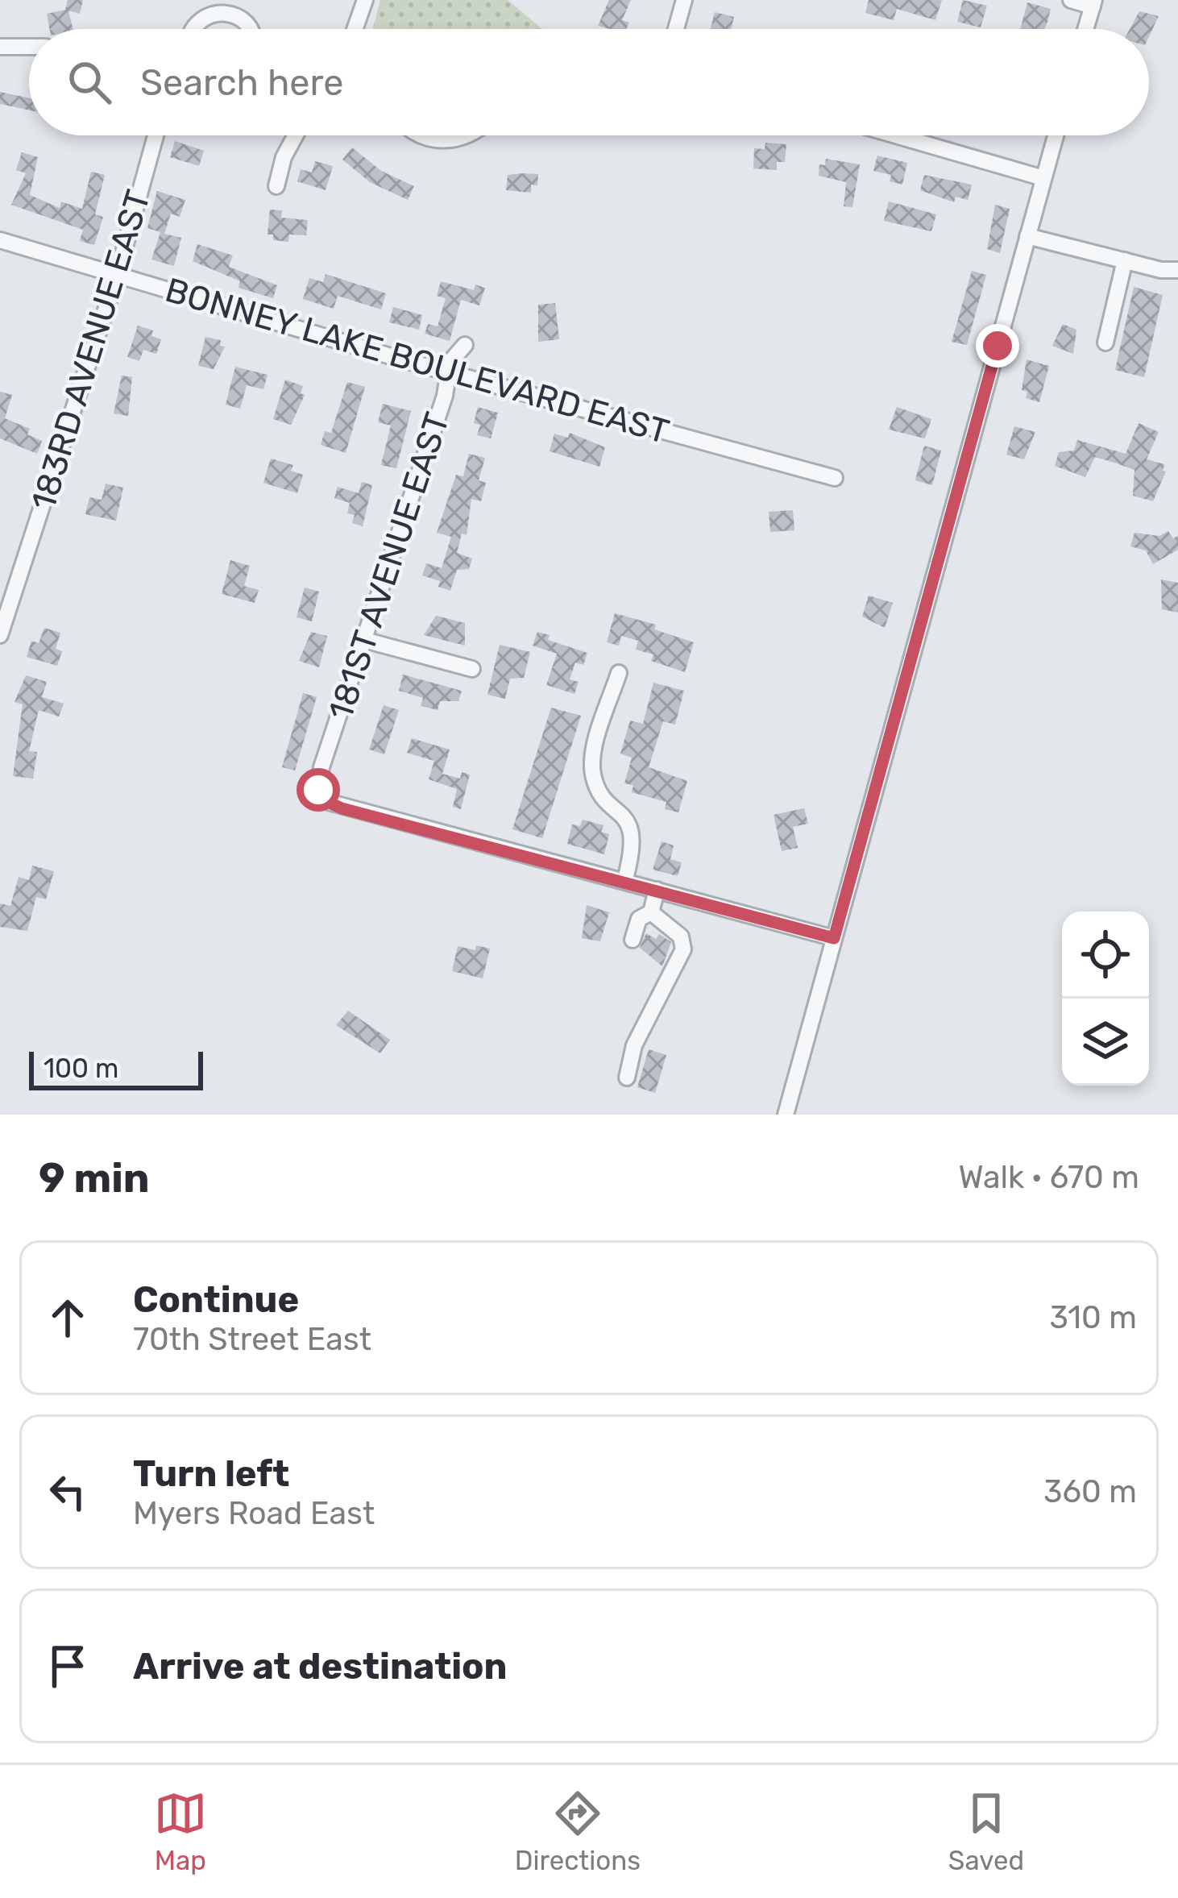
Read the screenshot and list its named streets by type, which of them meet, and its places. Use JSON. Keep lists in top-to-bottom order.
{
  "streets": {
    "street": ["183RD AVENUE EAST", "BONNEY LAKE BOULEVARD EAST", "181ST AVENUE EAST"]
  },
  "crossings": [
    ["183RD AVENUE EAST", "BONNEY LAKE BOULEVARD EAST"],
    ["BONNEY LAKE BOULEVARD EAST", "181ST AVENUE EAST"]
  ],
  "scale_bar": "100 m",
  "page": {
    "search": "Search here",
    "scale": "100 m",
    "heading": ["9 min", "Walk · 670 m"],
    "list": [
      ["Continue", "70th Street East", "310 m"],
      ["Turn left", "Myers Road East", "360 m"],
      "Arrive at destination"
    ],
    "nav": ["Map", "Directions", "Saved"]
  }
}
